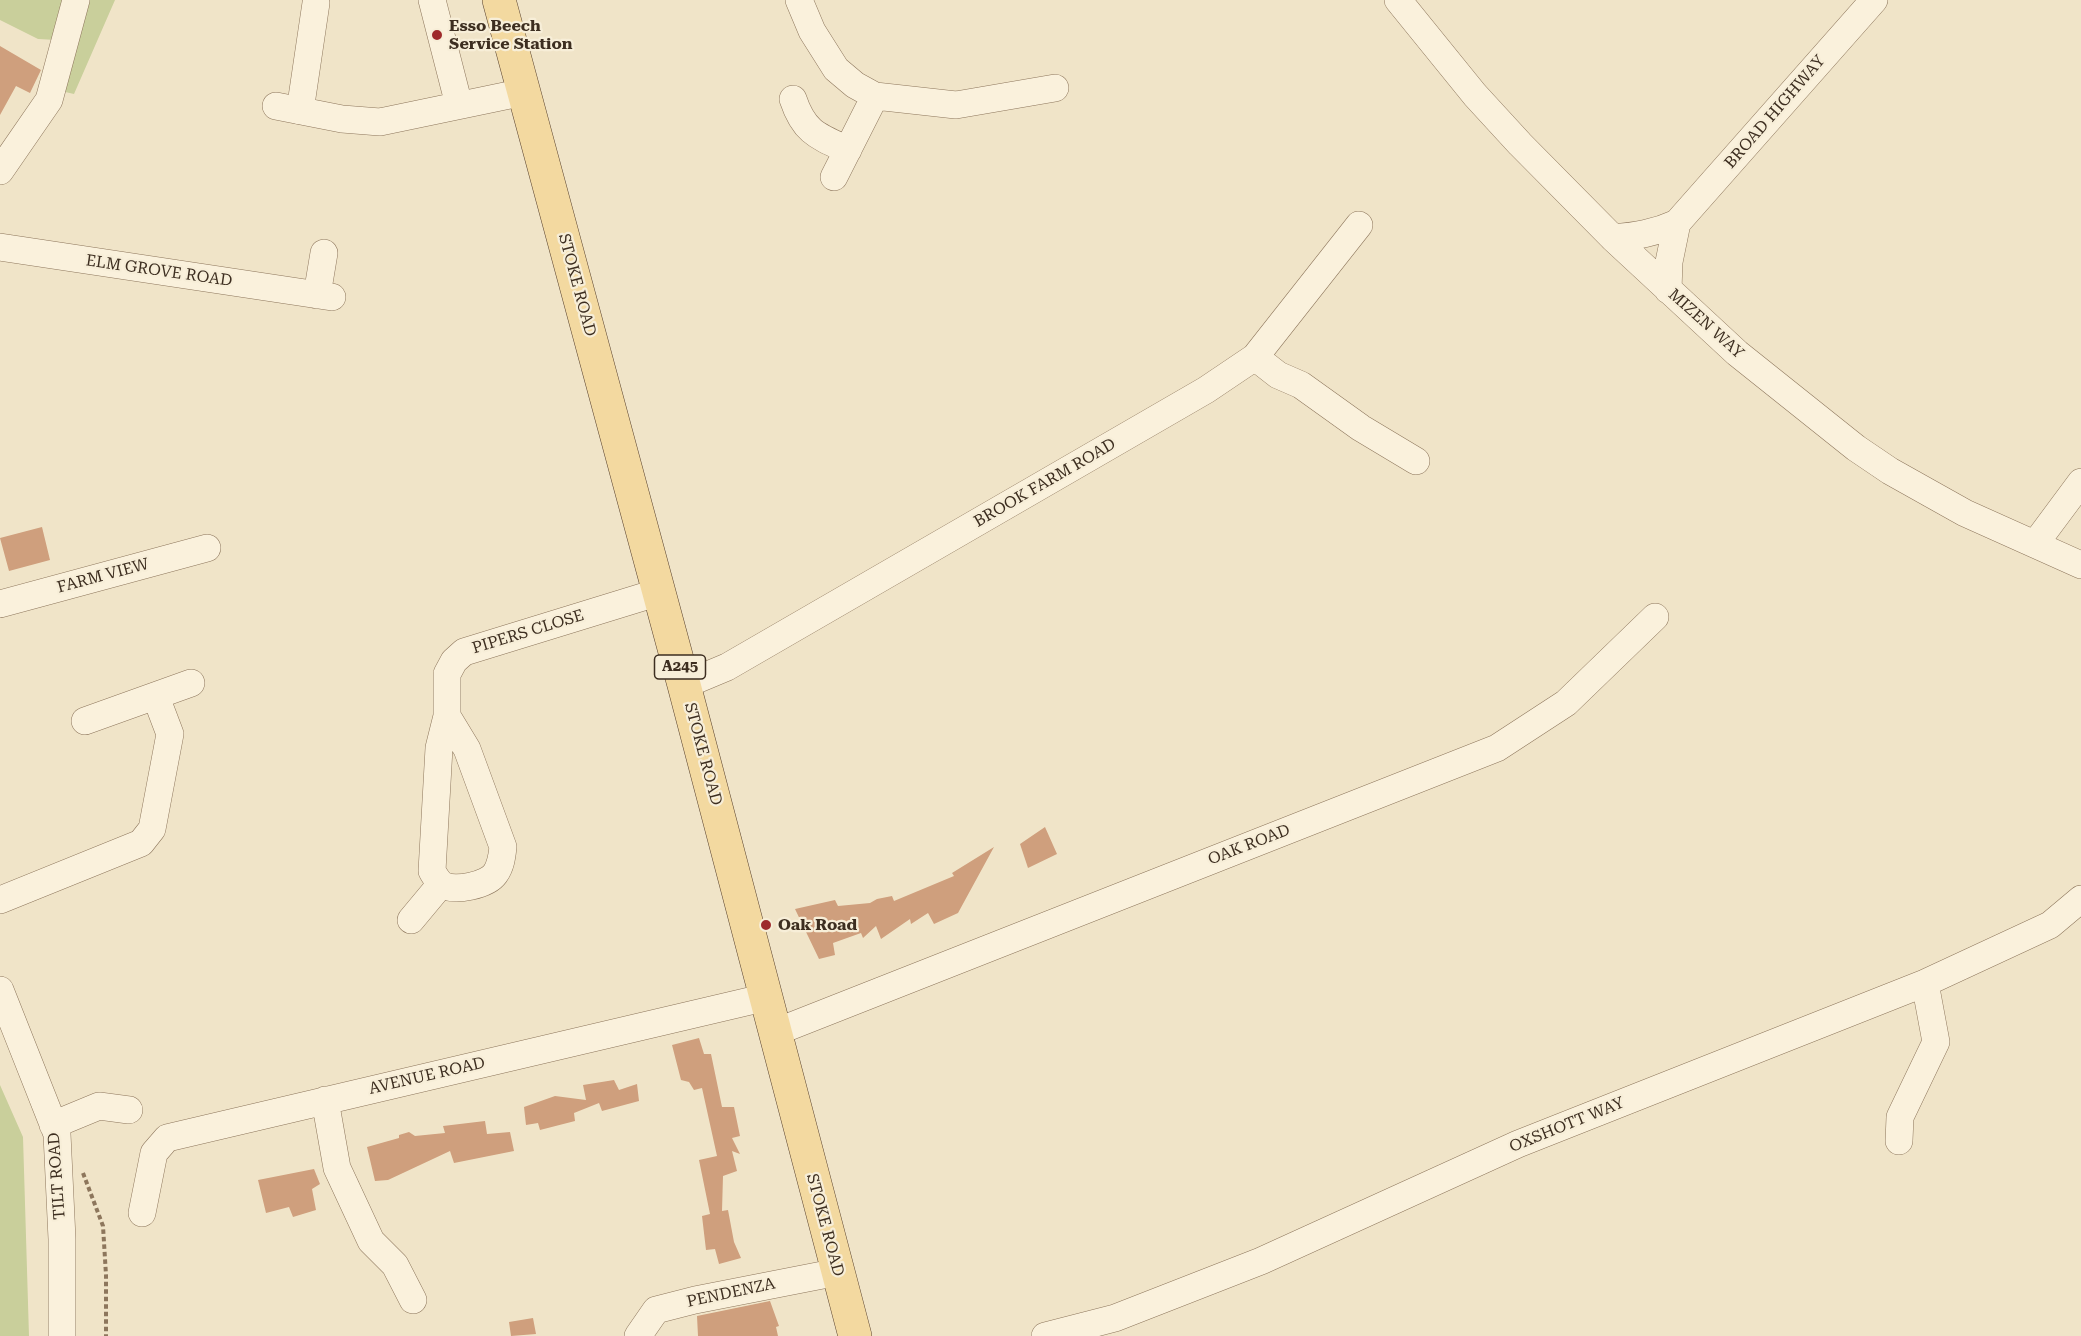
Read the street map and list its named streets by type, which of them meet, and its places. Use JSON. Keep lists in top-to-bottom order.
{
  "streets": {
    "main road": ["STOKE ROAD", "A245"],
    "street": [
      "BROAD HIGHWAY",
      "ELM GROVE ROAD",
      "MIZEN WAY",
      "BROOK FARM ROAD",
      "FARM VIEW",
      "PIPERS CLOSE",
      "OAK ROAD",
      "AVENUE ROAD",
      "OXSHOTT WAY",
      "TILT ROAD",
      "PENDENZA"
    ]
  },
  "crossings": [
    ["BROAD HIGHWAY", "MIZEN WAY"],
    ["STOKE ROAD", "BROOK FARM ROAD"],
    ["STOKE ROAD", "PIPERS CLOSE"],
    ["STOKE ROAD", "OAK ROAD"],
    ["STOKE ROAD", "AVENUE ROAD"],
    ["STOKE ROAD", "PENDENZA"]
  ],
  "places": ["Esso Beech Service Station", "Oak Road"]
}
